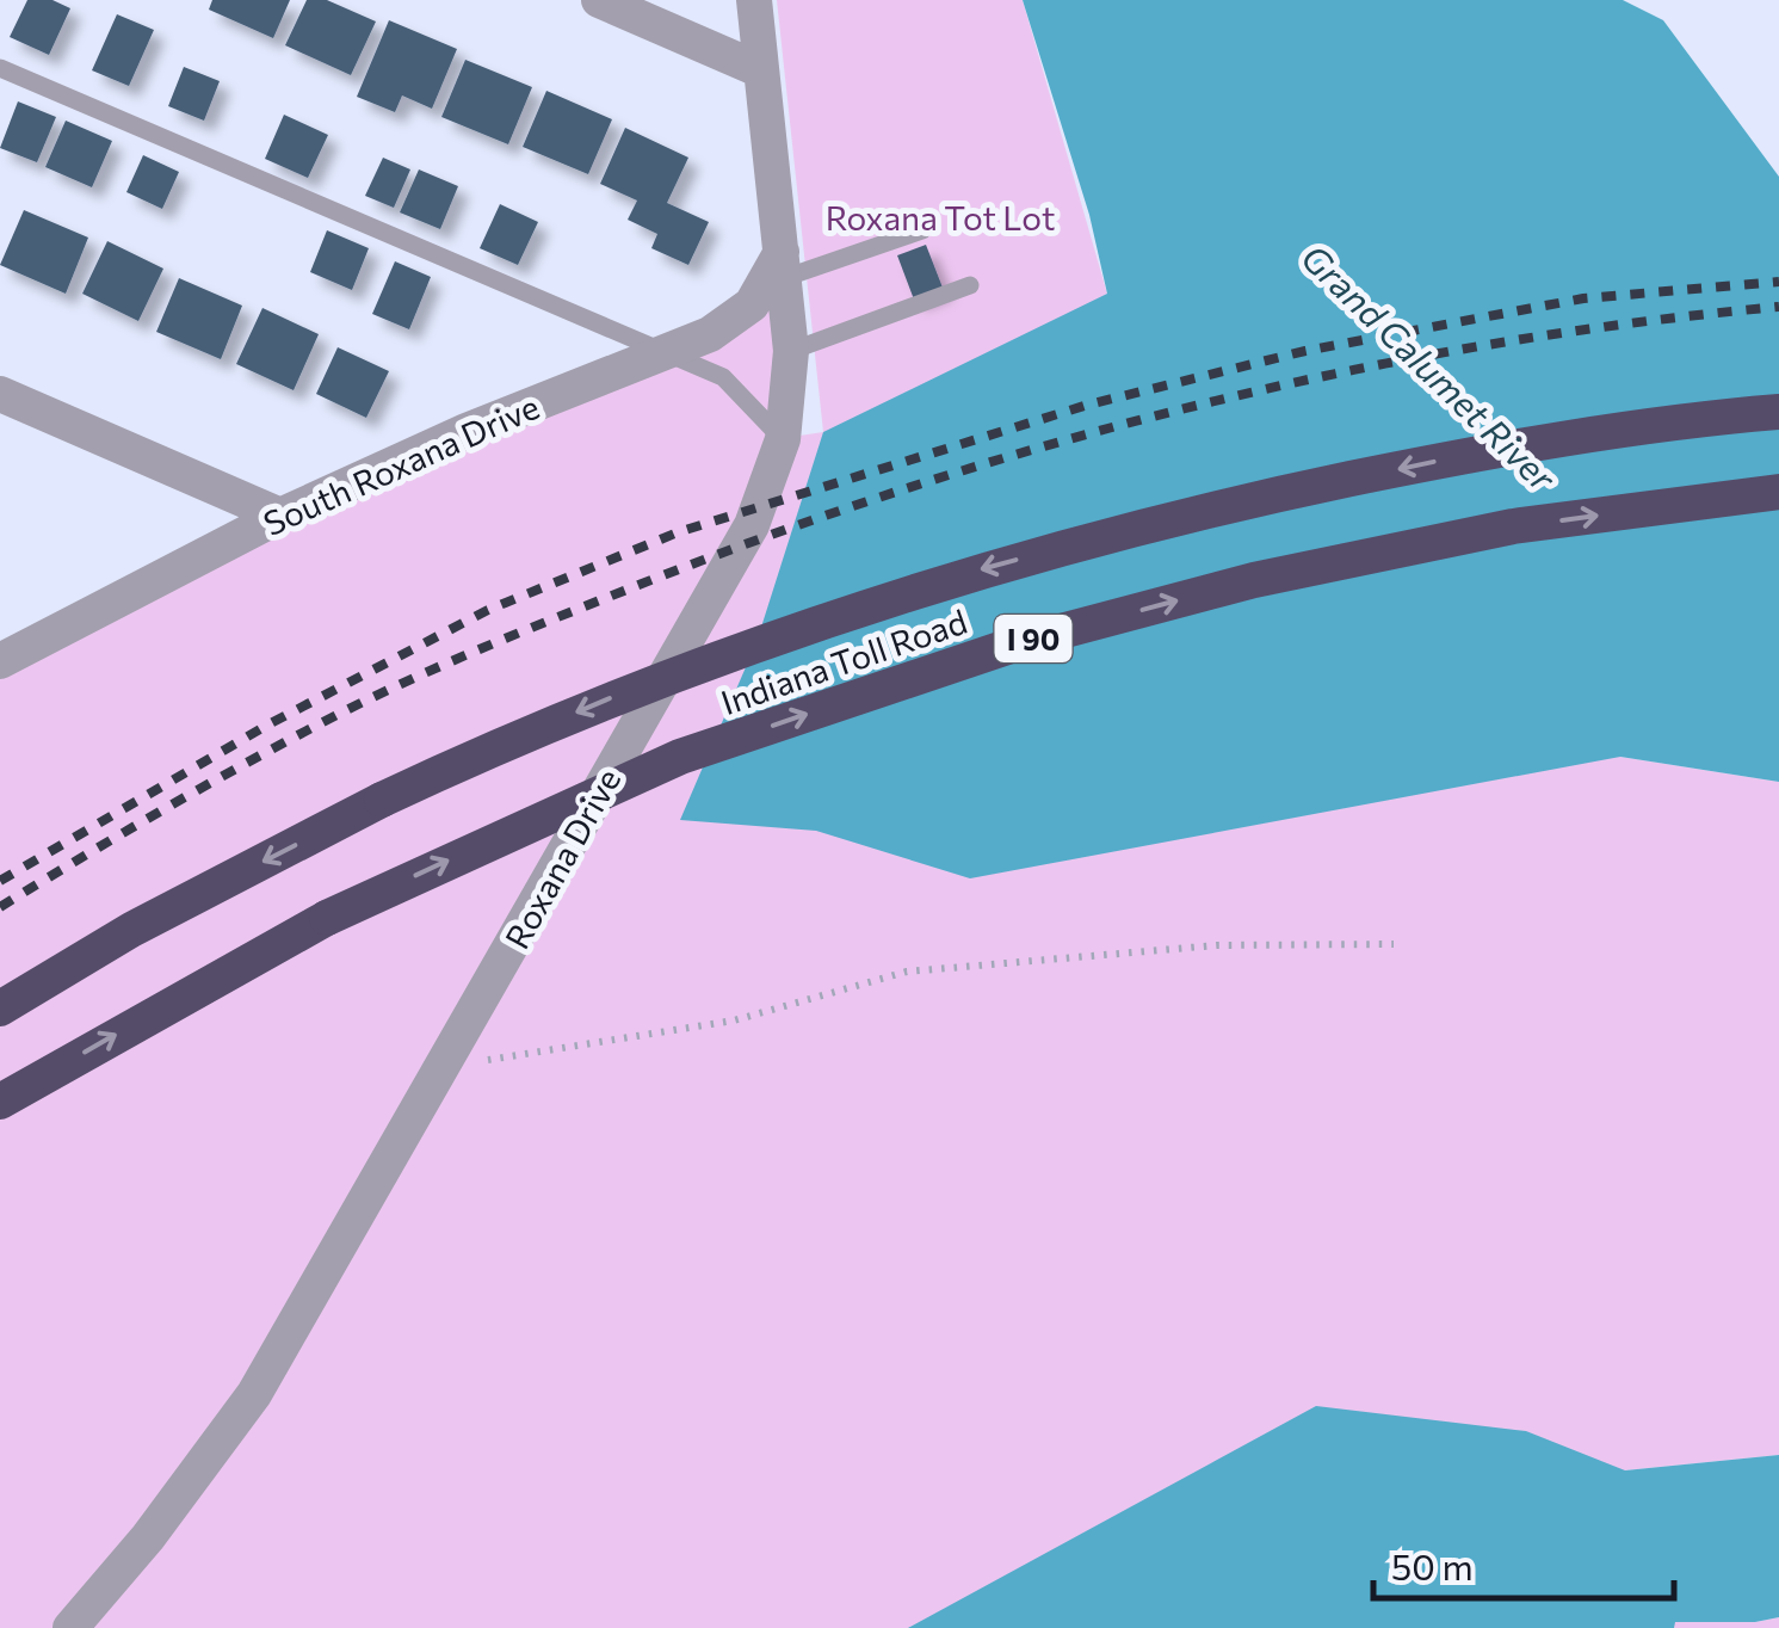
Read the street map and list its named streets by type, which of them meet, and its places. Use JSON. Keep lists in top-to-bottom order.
{
  "streets": {
    "highway": ["I 90", "Indiana Toll Road"],
    "street": ["South Roxana Drive", "Roxana Drive"]
  },
  "crossings": [
    ["South Roxana Drive", "Roxana Drive"]
  ],
  "water": ["Grand Calumet River"],
  "parks": ["Roxana Tot Lot"],
  "scale_bar": "50 m"
}
